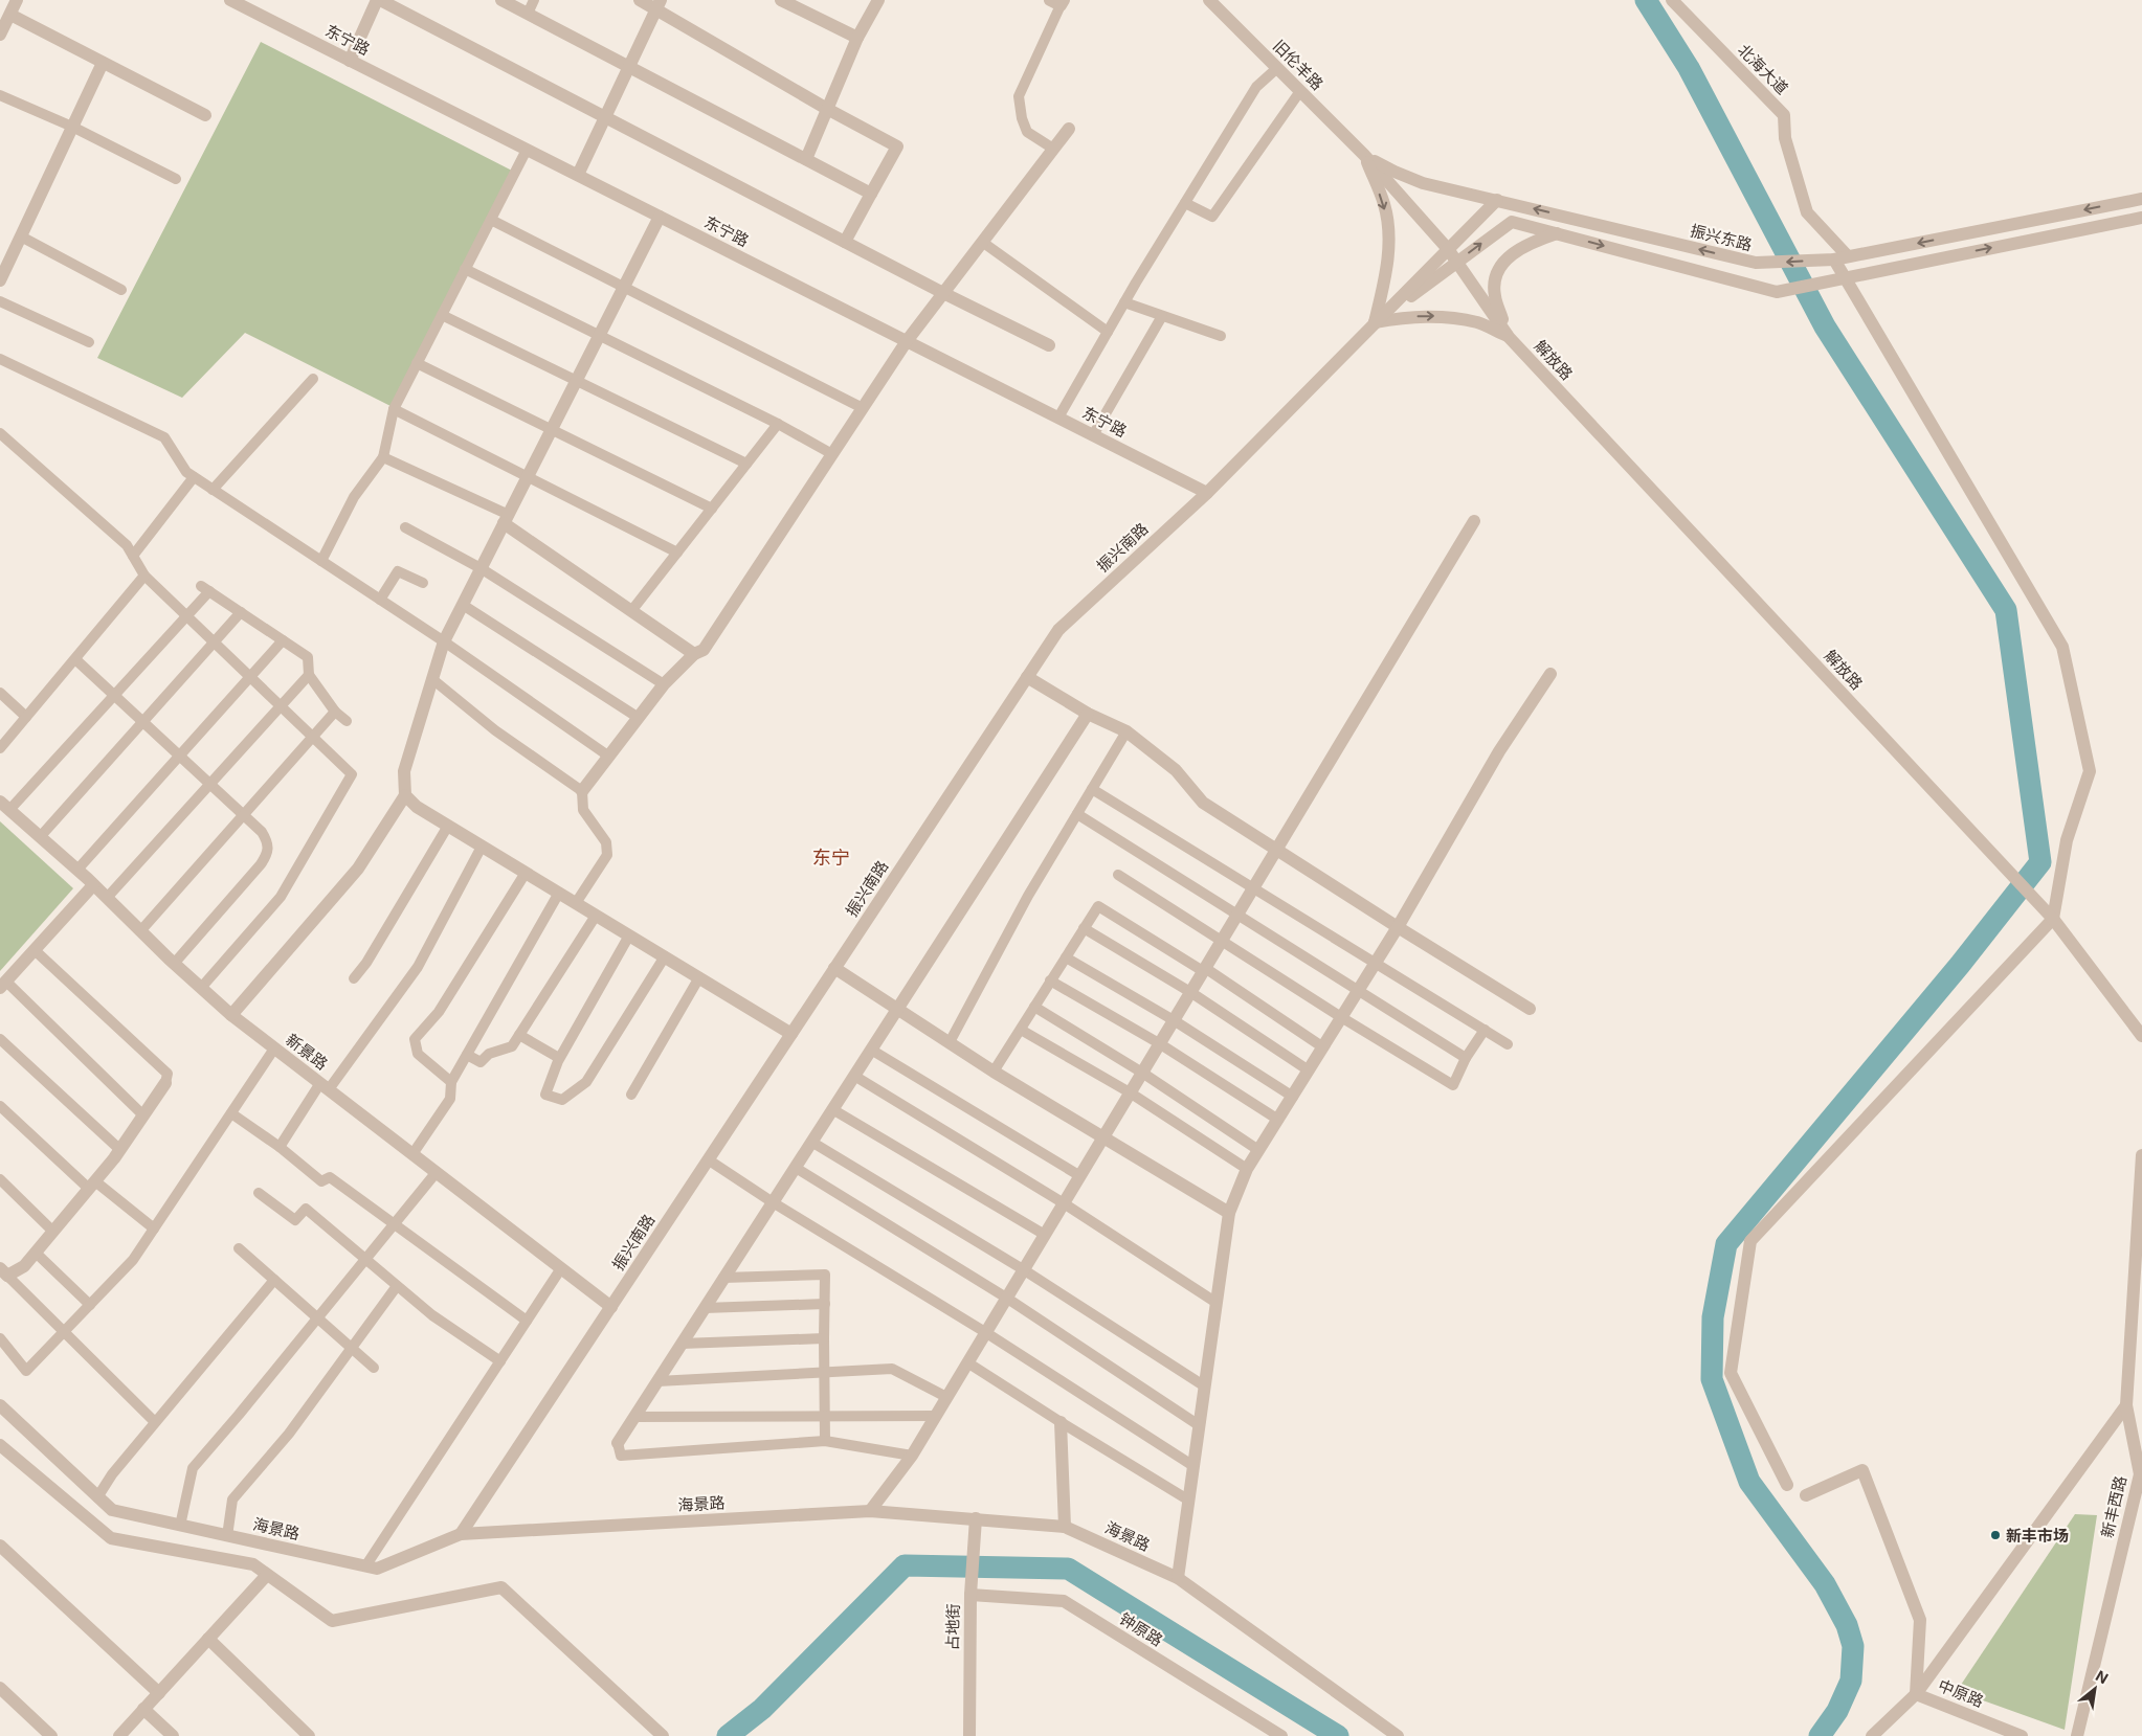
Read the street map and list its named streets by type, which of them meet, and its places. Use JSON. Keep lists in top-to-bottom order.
{
  "streets": {
    "street": [
      "东宁路",
      "旧伦羊路",
      "北海大道",
      "振兴东路",
      "解放路",
      "振兴南路",
      "新景路",
      "海景路",
      "新丰西路",
      "占地街",
      "钟原路",
      "中原路"
    ]
  },
  "crossings": [
    ["东宁路", "振兴南路"],
    ["旧伦羊路", "振兴东路"],
    ["北海大道", "振兴东路"],
    ["北海大道", "解放路"],
    ["振兴南路", "新景路"],
    ["振兴南路", "海景路"],
    ["海景路", "占地街"],
    ["占地街", "钟原路"]
  ],
  "districts": ["东宁"],
  "places": ["新丰市场"],
  "north": "top right"
}
